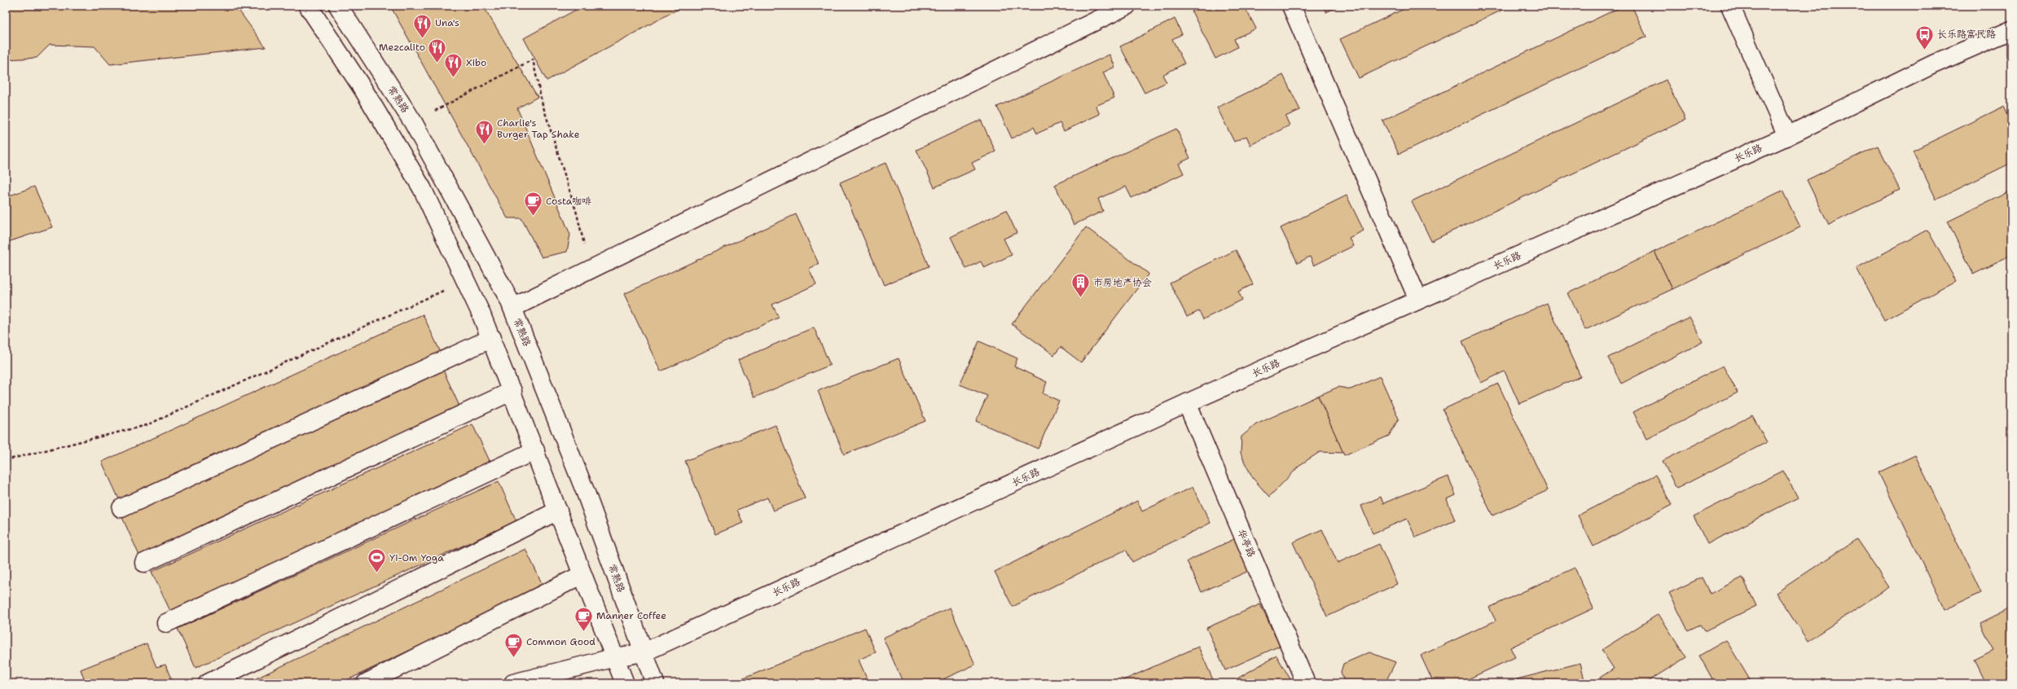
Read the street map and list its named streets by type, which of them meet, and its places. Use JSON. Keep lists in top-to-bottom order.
{
  "streets": {
    "street": ["常熟路", "长乐路", "华亭路"]
  },
  "crossings": [
    ["常熟路", "长乐路"],
    ["长乐路", "华亭路"]
  ],
  "places": {
    "restaurant": [
      "Una's",
      "Mezcalito",
      "Xibo",
      "Charlie's Burger Tap Shake"
    ],
    "bus stop": ["长乐路富民路"],
    "cafe": ["Costa咖啡", "Manner Coffee", "Common Good"],
    "building": ["市房地产协会"],
    "sports": ["Yi-Om Yoga"]
  }
}
